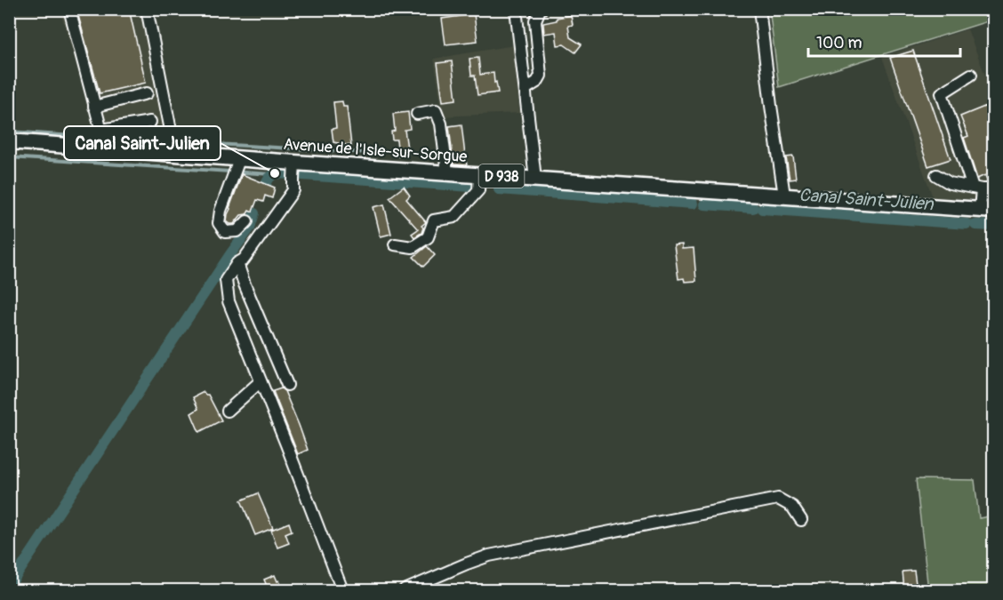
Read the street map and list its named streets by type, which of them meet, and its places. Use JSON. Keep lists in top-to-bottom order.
{
  "streets": {
    "main road": ["Avenue de l'Isle-sur-Sorgue", "D 938"]
  },
  "water": ["Canal Saint-Julien"],
  "places": ["Canal Saint-Julien"],
  "scale_bar": "100 m"
}
